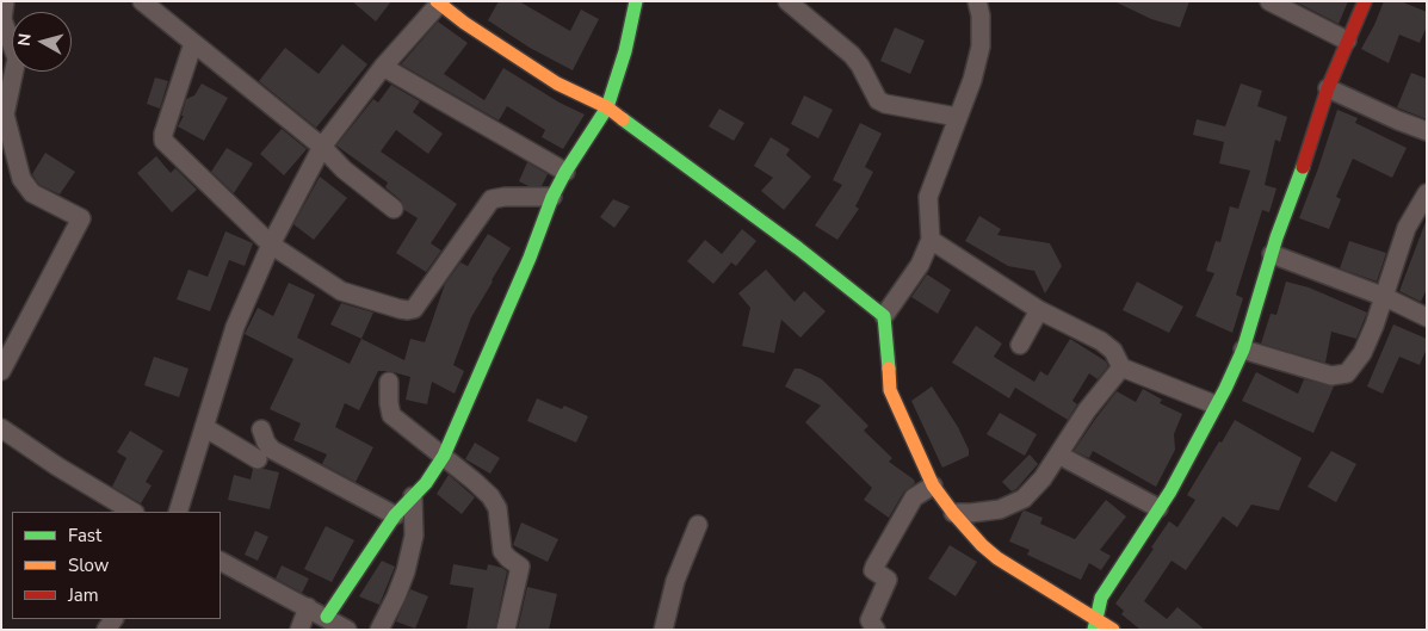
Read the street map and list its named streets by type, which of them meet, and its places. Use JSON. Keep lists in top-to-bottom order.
{
  "legend": ["Fast", "Slow", "Jam"],
  "north": "left"
}
